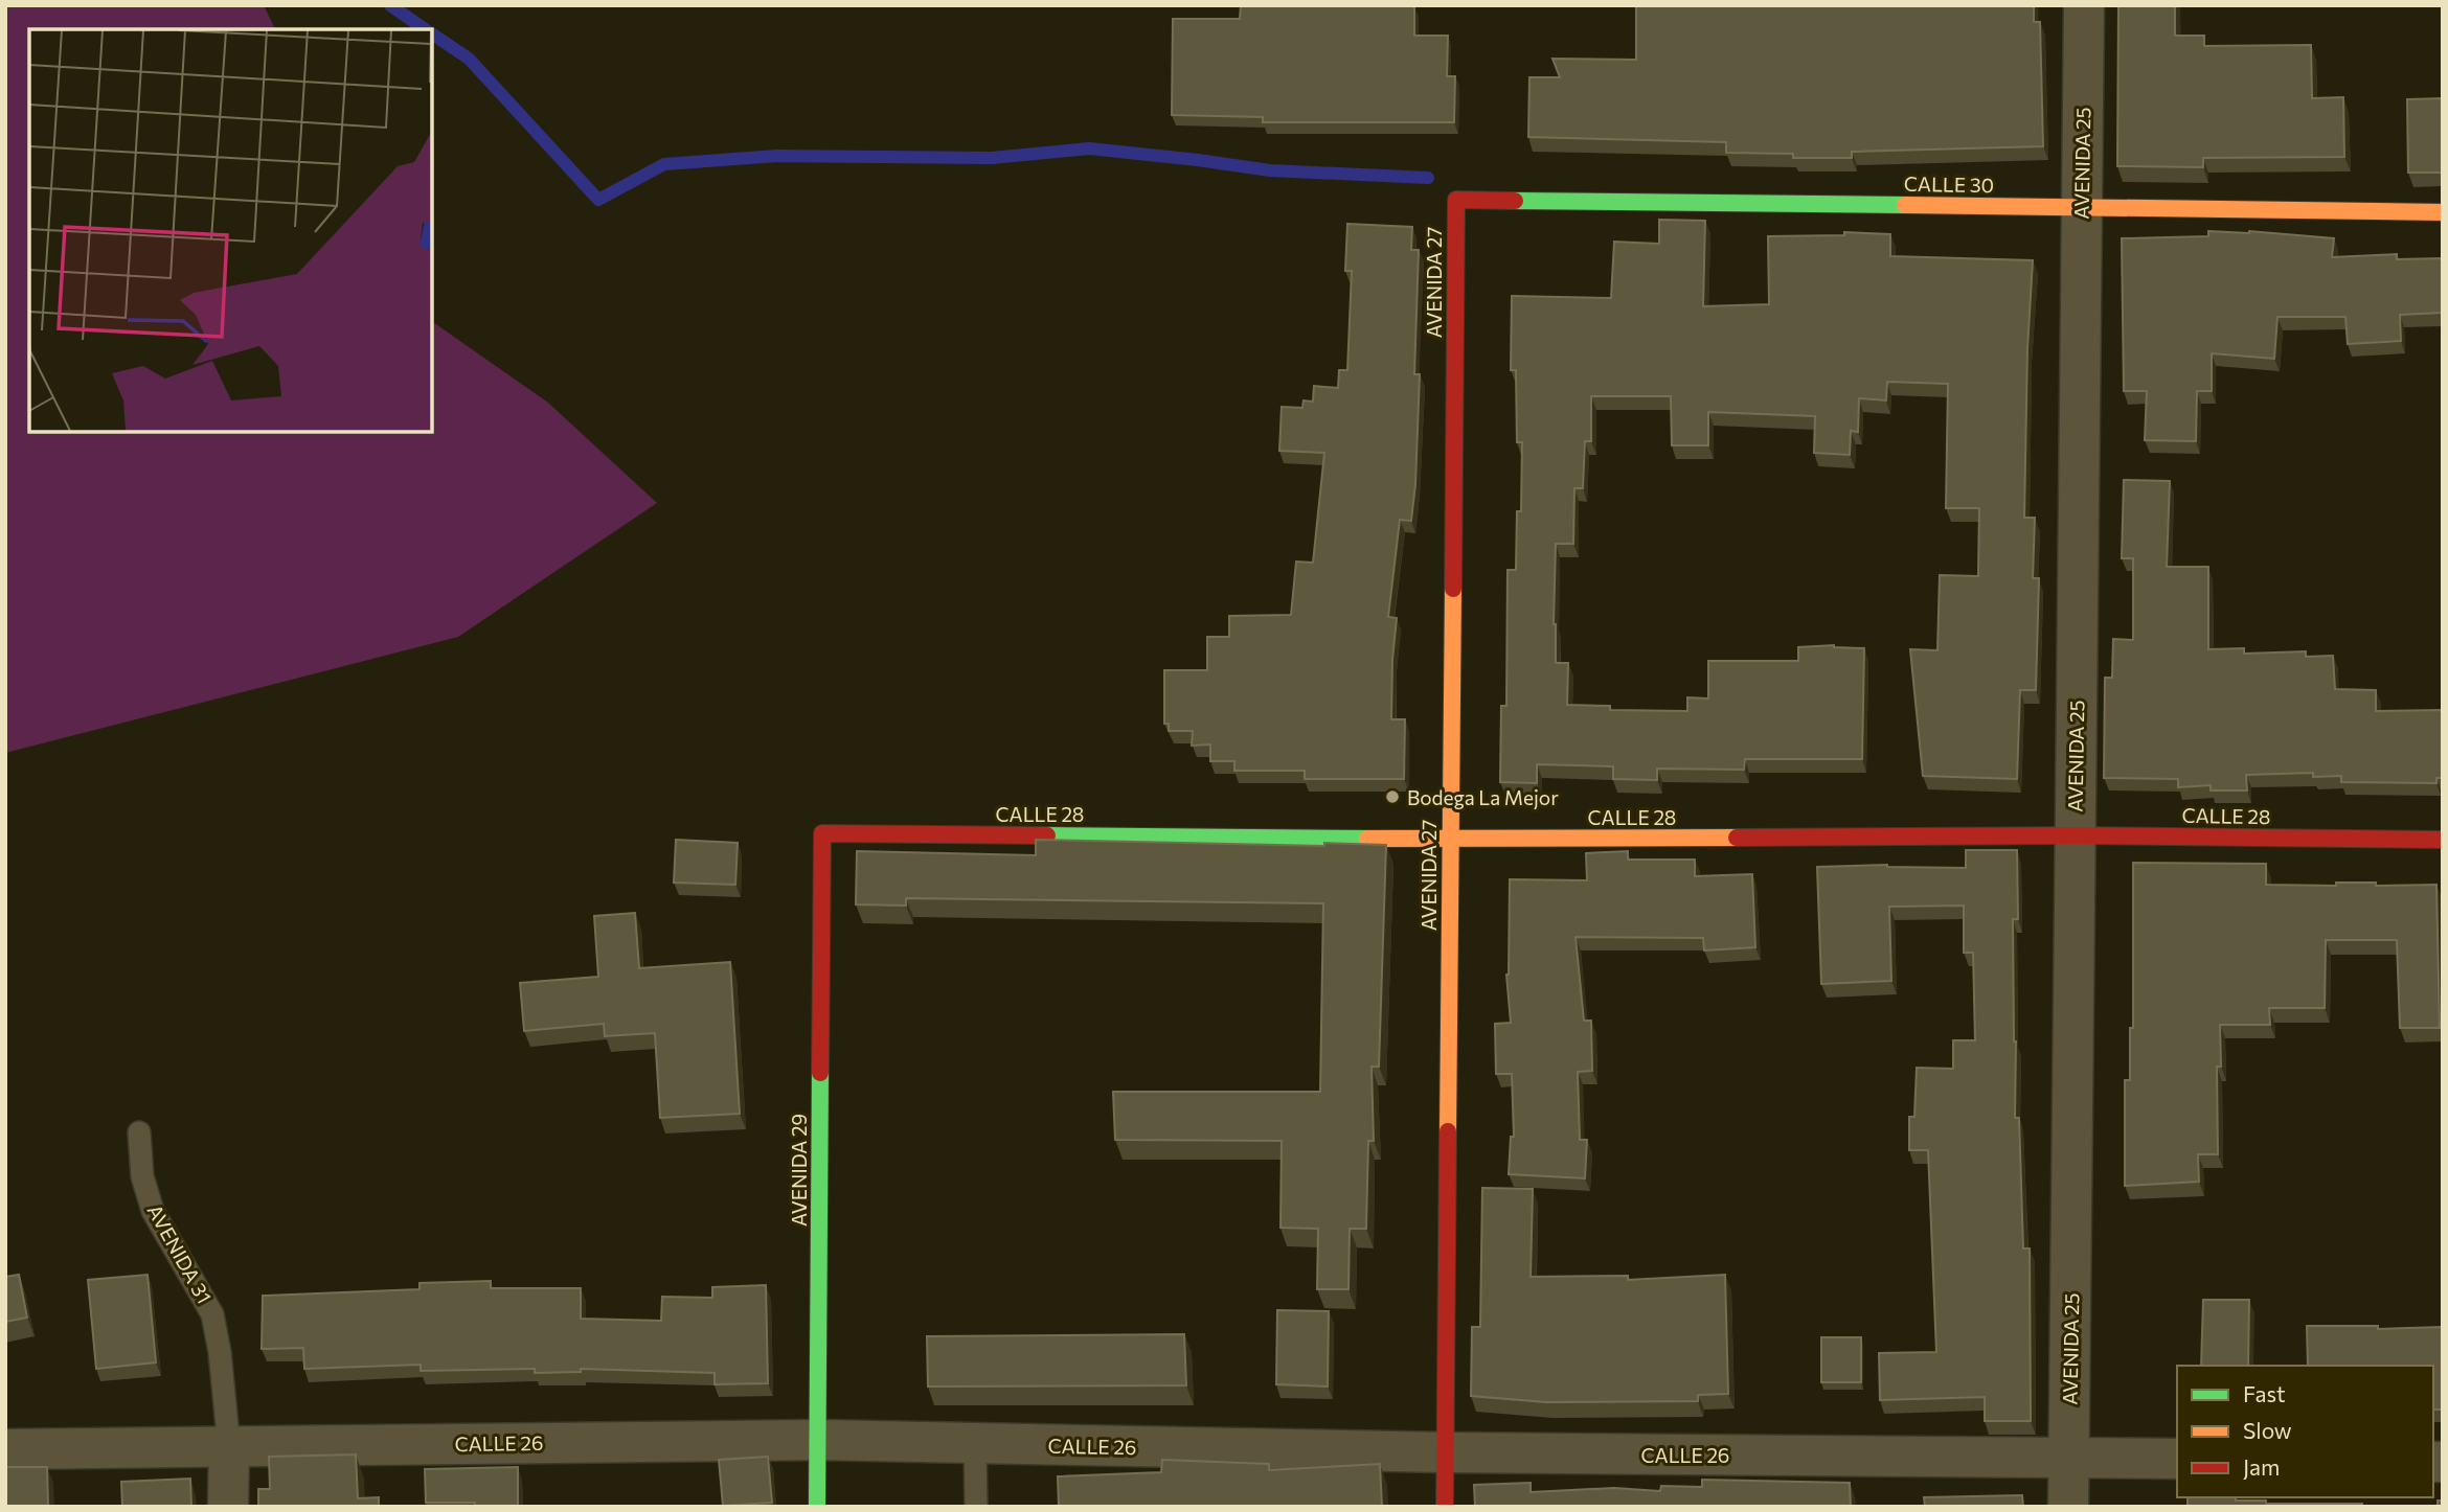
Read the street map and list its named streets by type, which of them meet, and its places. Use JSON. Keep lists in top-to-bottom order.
{
  "streets": {
    "street": [
      "AVENIDA 25",
      "CALLE 30",
      "AVENIDA 27",
      "CALLE 28",
      "AVENIDA 29",
      "AVENIDA 31",
      "CALLE 26"
    ]
  },
  "crossings": [
    ["AVENIDA 25", "CALLE 30"],
    ["AVENIDA 25", "CALLE 28"],
    ["AVENIDA 25", "CALLE 26"],
    ["CALLE 30", "AVENIDA 27"],
    ["AVENIDA 27", "CALLE 28"],
    ["AVENIDA 27", "CALLE 26"],
    ["CALLE 28", "AVENIDA 29"],
    ["AVENIDA 29", "CALLE 26"],
    ["AVENIDA 31", "CALLE 26"]
  ],
  "places": ["Bodega La Mejor"],
  "legend": ["Fast", "Slow", "Jam"]
}
